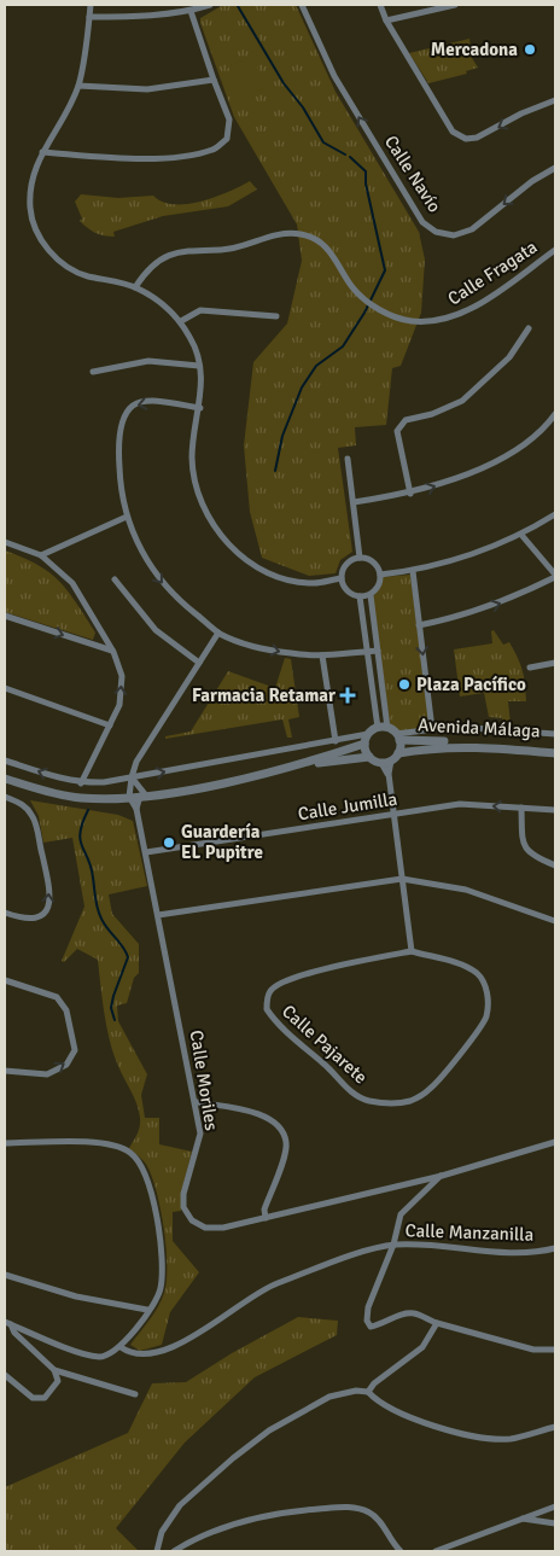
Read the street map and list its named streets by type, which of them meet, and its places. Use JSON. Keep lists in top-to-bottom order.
{
  "streets": {
    "street": [
      "Calle Navío",
      "Calle Fragata",
      "Avenida Málaga",
      "Calle Jumilla",
      "Calle Pajarete",
      "Calle Moriles",
      "Calle Manzanilla"
    ]
  },
  "crossings": [
    ["Calle Jumilla", "Calle Moriles"]
  ],
  "places": {
    "other": ["Mercadona", "Plaza Pacífico", "Guardería EL Pupitre"],
    "health": ["Farmacia Retamar"]
  }
}
